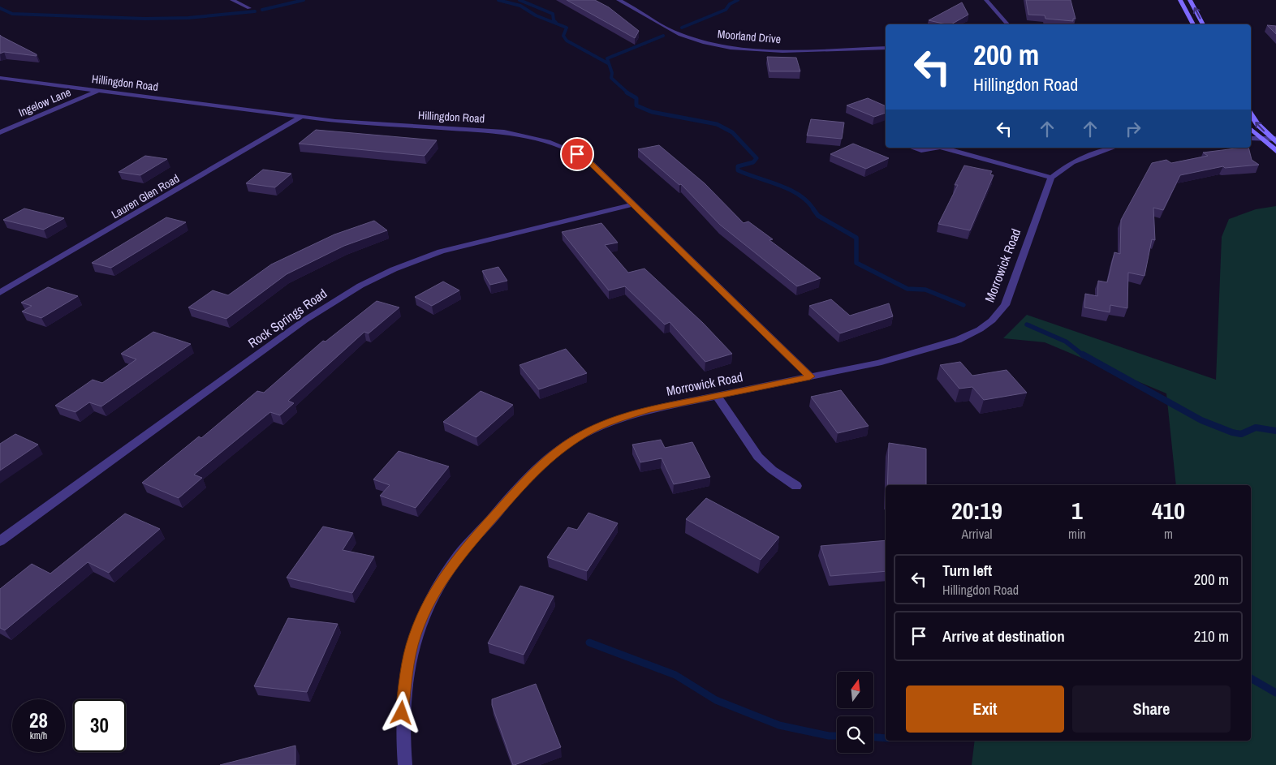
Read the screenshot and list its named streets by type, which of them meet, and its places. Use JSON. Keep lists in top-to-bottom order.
{
  "streets": {
    "street": [
      "Moorland Drive",
      "Hillingdon Road",
      "Ingelow Lane",
      "Lauren Glen Road",
      "Morrowick Road",
      "Rock Springs Road"
    ]
  },
  "crossings": [
    ["Hillingdon Road", "Ingelow Lane"],
    ["Hillingdon Road", "Lauren Glen Road"],
    ["Hillingdon Road", "Morrowick Road"],
    ["Hillingdon Road", "Rock Springs Road"]
  ],
  "north": "top",
  "page": {
    "turn": ["200 m", "Hillingdon Road"],
    "eta": [
      "20:19",
      "Arrival",
      "1",
      "min",
      "410",
      "m"
    ],
    "list": [
      {
        "name": "Turn left",
        "note": "Hillingdon Road",
        "value": "200 m"
      },
      {
        "name": "Arrive at destination",
        "value": "210 m"
      }
    ],
    "buttons": ["Exit", "Share"],
    "speed": "28 km/h",
    "limit": "30"
  }
}
